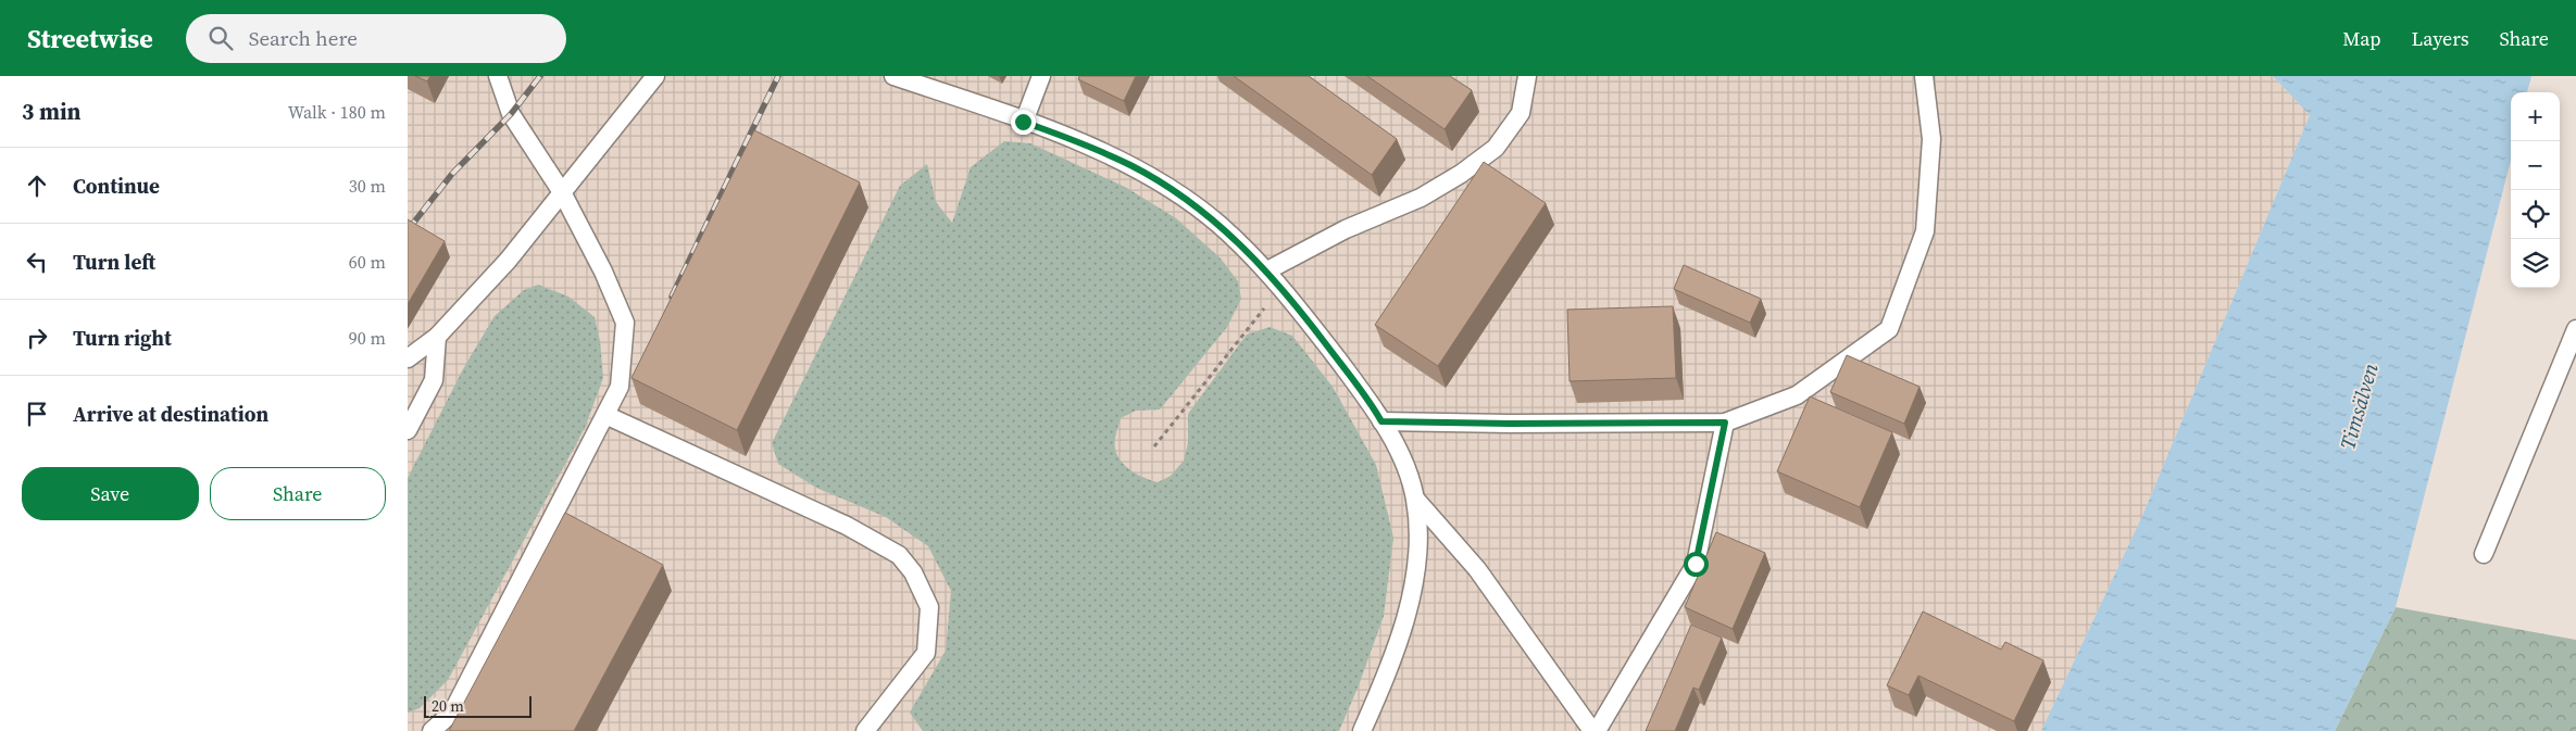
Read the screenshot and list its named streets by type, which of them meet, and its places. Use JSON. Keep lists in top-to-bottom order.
{
  "water": ["Timsälven"],
  "scale_bar": "20 m",
  "page": {
    "header": "Streetwise",
    "search": "Search here",
    "nav": ["Map", "Layers", "Share"],
    "heading": ["3 min", "Walk · 180 m"],
    "map_buttons": ["+", "−"],
    "list": [
      ["Continue", "30 m"],
      ["Turn left", "60 m"],
      ["Turn right", "90 m"],
      "Arrive at destination"
    ],
    "buttons": ["Save", "Share"],
    "scale": "20 m"
  }
}
